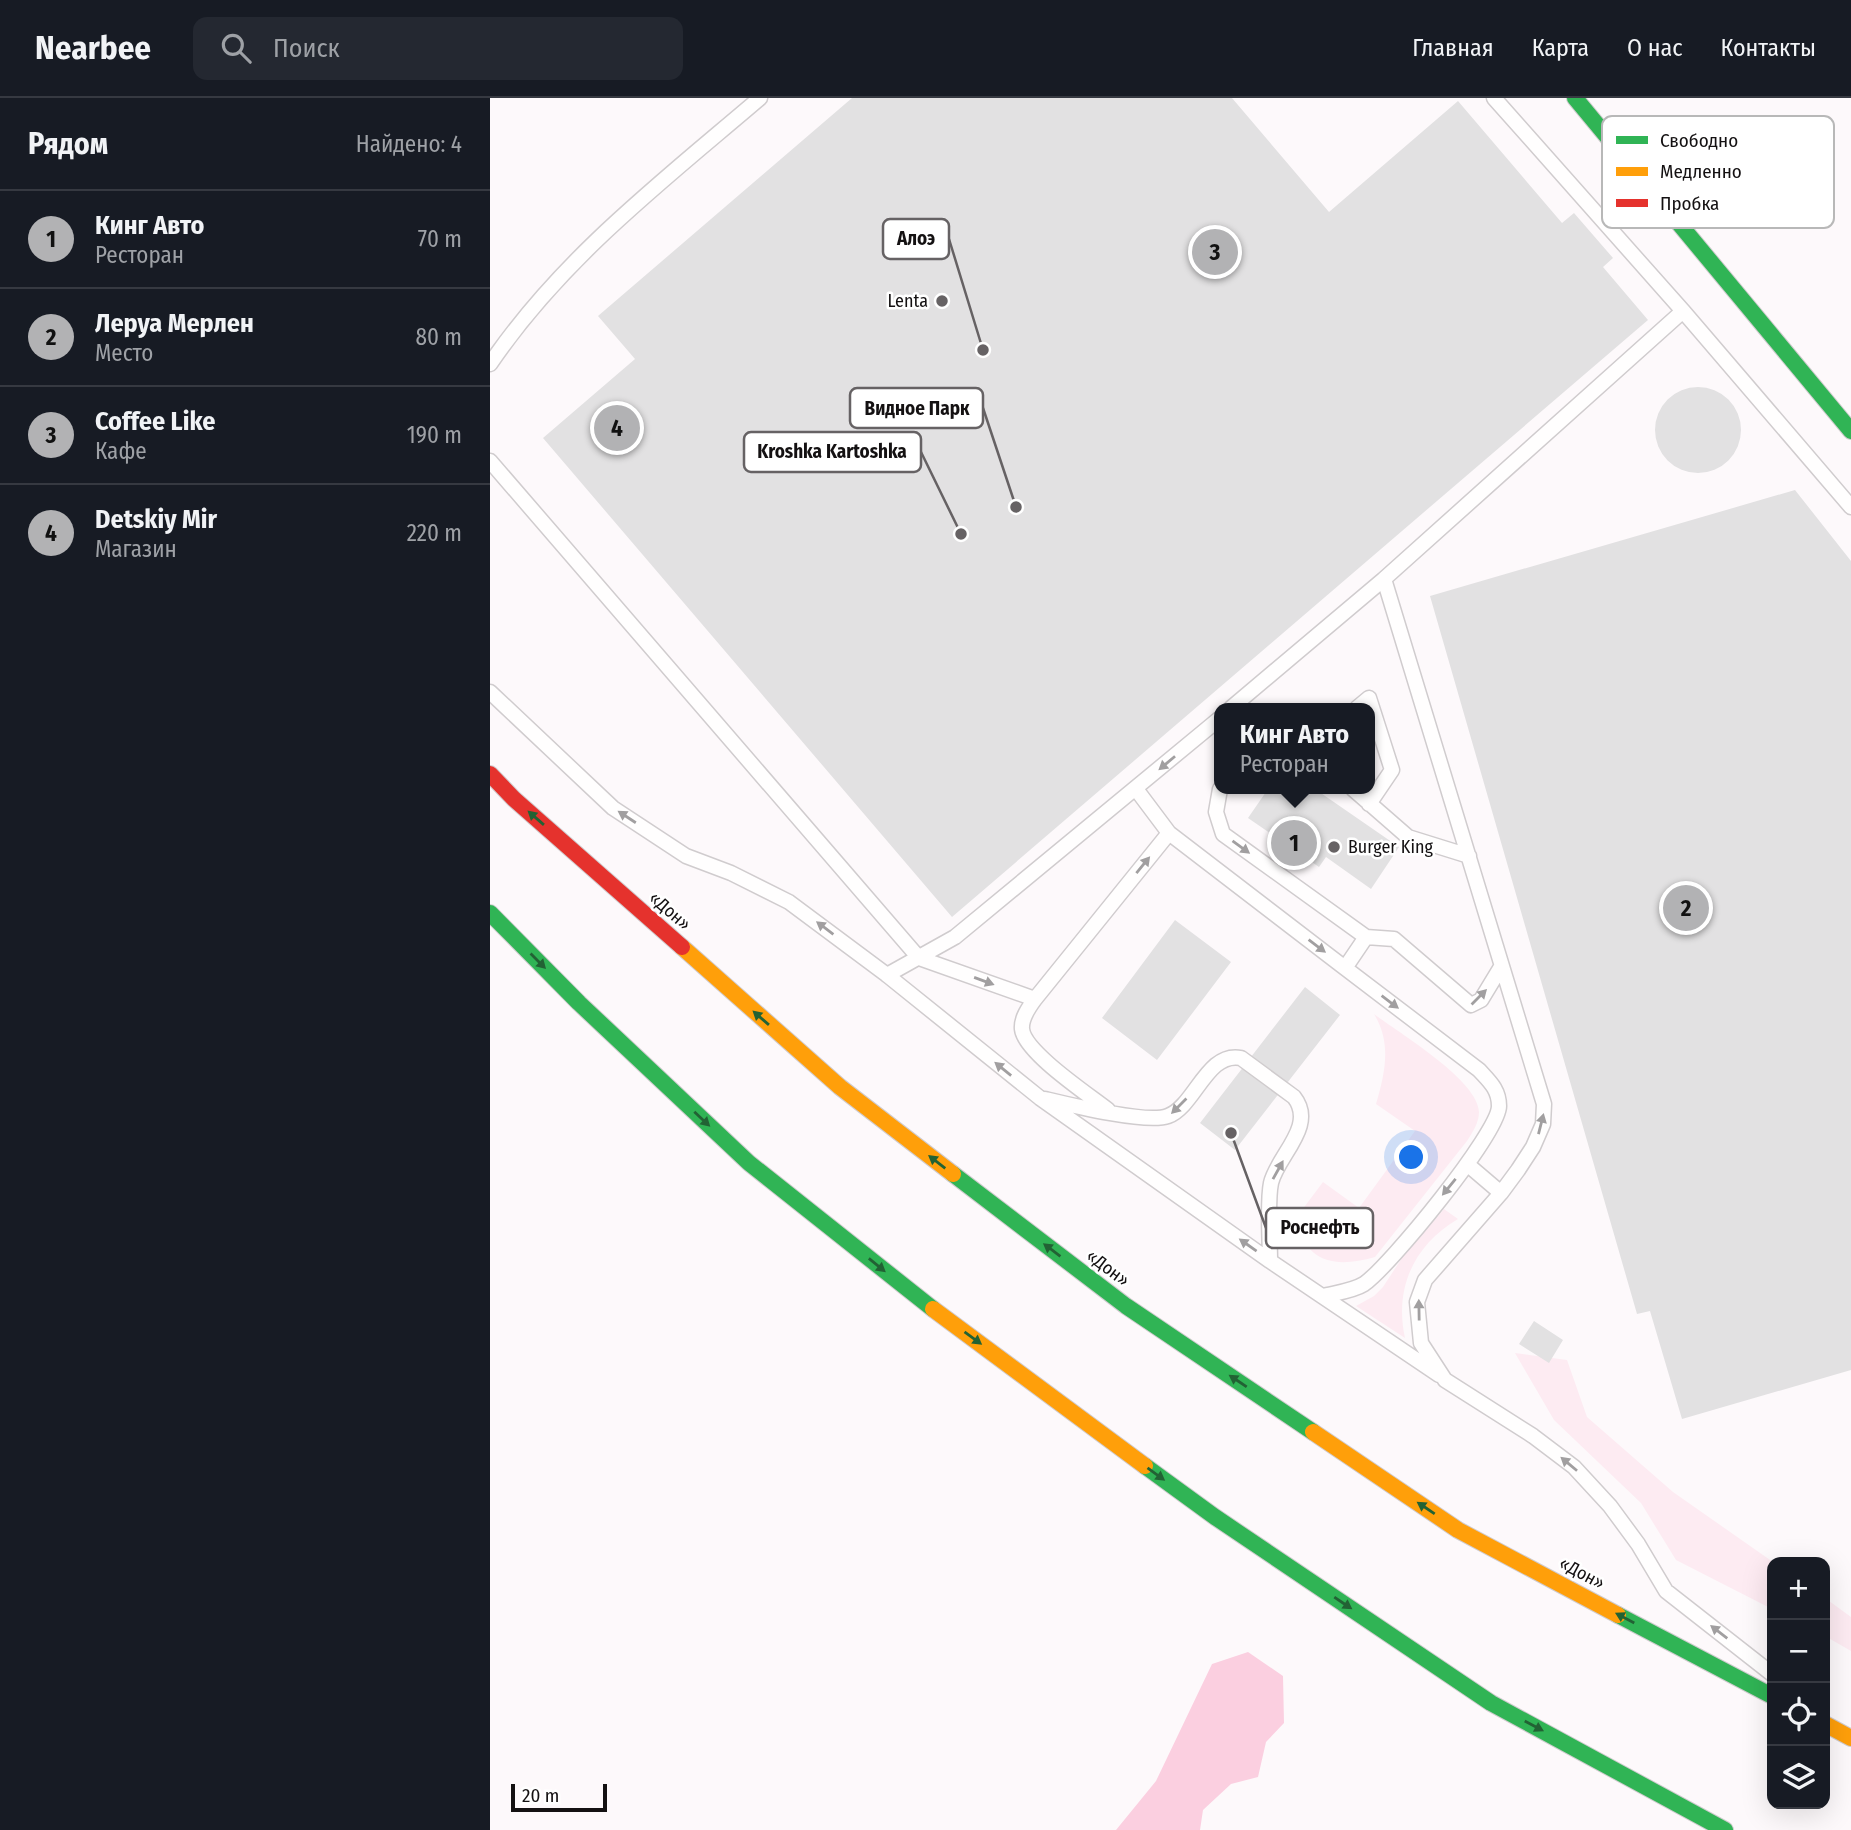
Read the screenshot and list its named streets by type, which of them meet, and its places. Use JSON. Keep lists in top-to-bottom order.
{
  "streets": {
    "main road": ["«Дон»"]
  },
  "places": [
    "Lenta",
    "Алоэ",
    "Видное Парк",
    "Kroshka Kartoshka",
    "Burger King",
    "Роснефть"
  ],
  "legend": ["Свободно", "Медленно", "Пробка"],
  "scale_bar": "20 m",
  "page": {
    "header": "Nearbee",
    "search": "Поиск",
    "nav": [
      "Главная",
      "Карта",
      "О нас",
      "Контакты"
    ],
    "heading": ["Рядом", "Найдено: 4"],
    "list": [
      {
        "mark": "1",
        "name": "Кинг Авто",
        "note": "Ресторан",
        "value": "70 m"
      },
      {
        "mark": "2",
        "name": "Леруа Мерлен",
        "note": "Место",
        "value": "80 m"
      },
      {
        "mark": "3",
        "name": "Coffee Like",
        "note": "Кафе",
        "value": "190 m"
      },
      {
        "mark": "4",
        "name": "Detskiy Mir",
        "note": "Магазин",
        "value": "220 m"
      }
    ],
    "pins": [
      "3",
      "4",
      "1",
      "2"
    ],
    "popup": ["Кинг Авто", "Ресторан"],
    "map_buttons": ["+", "−"],
    "scale": "20 m"
  }
}
